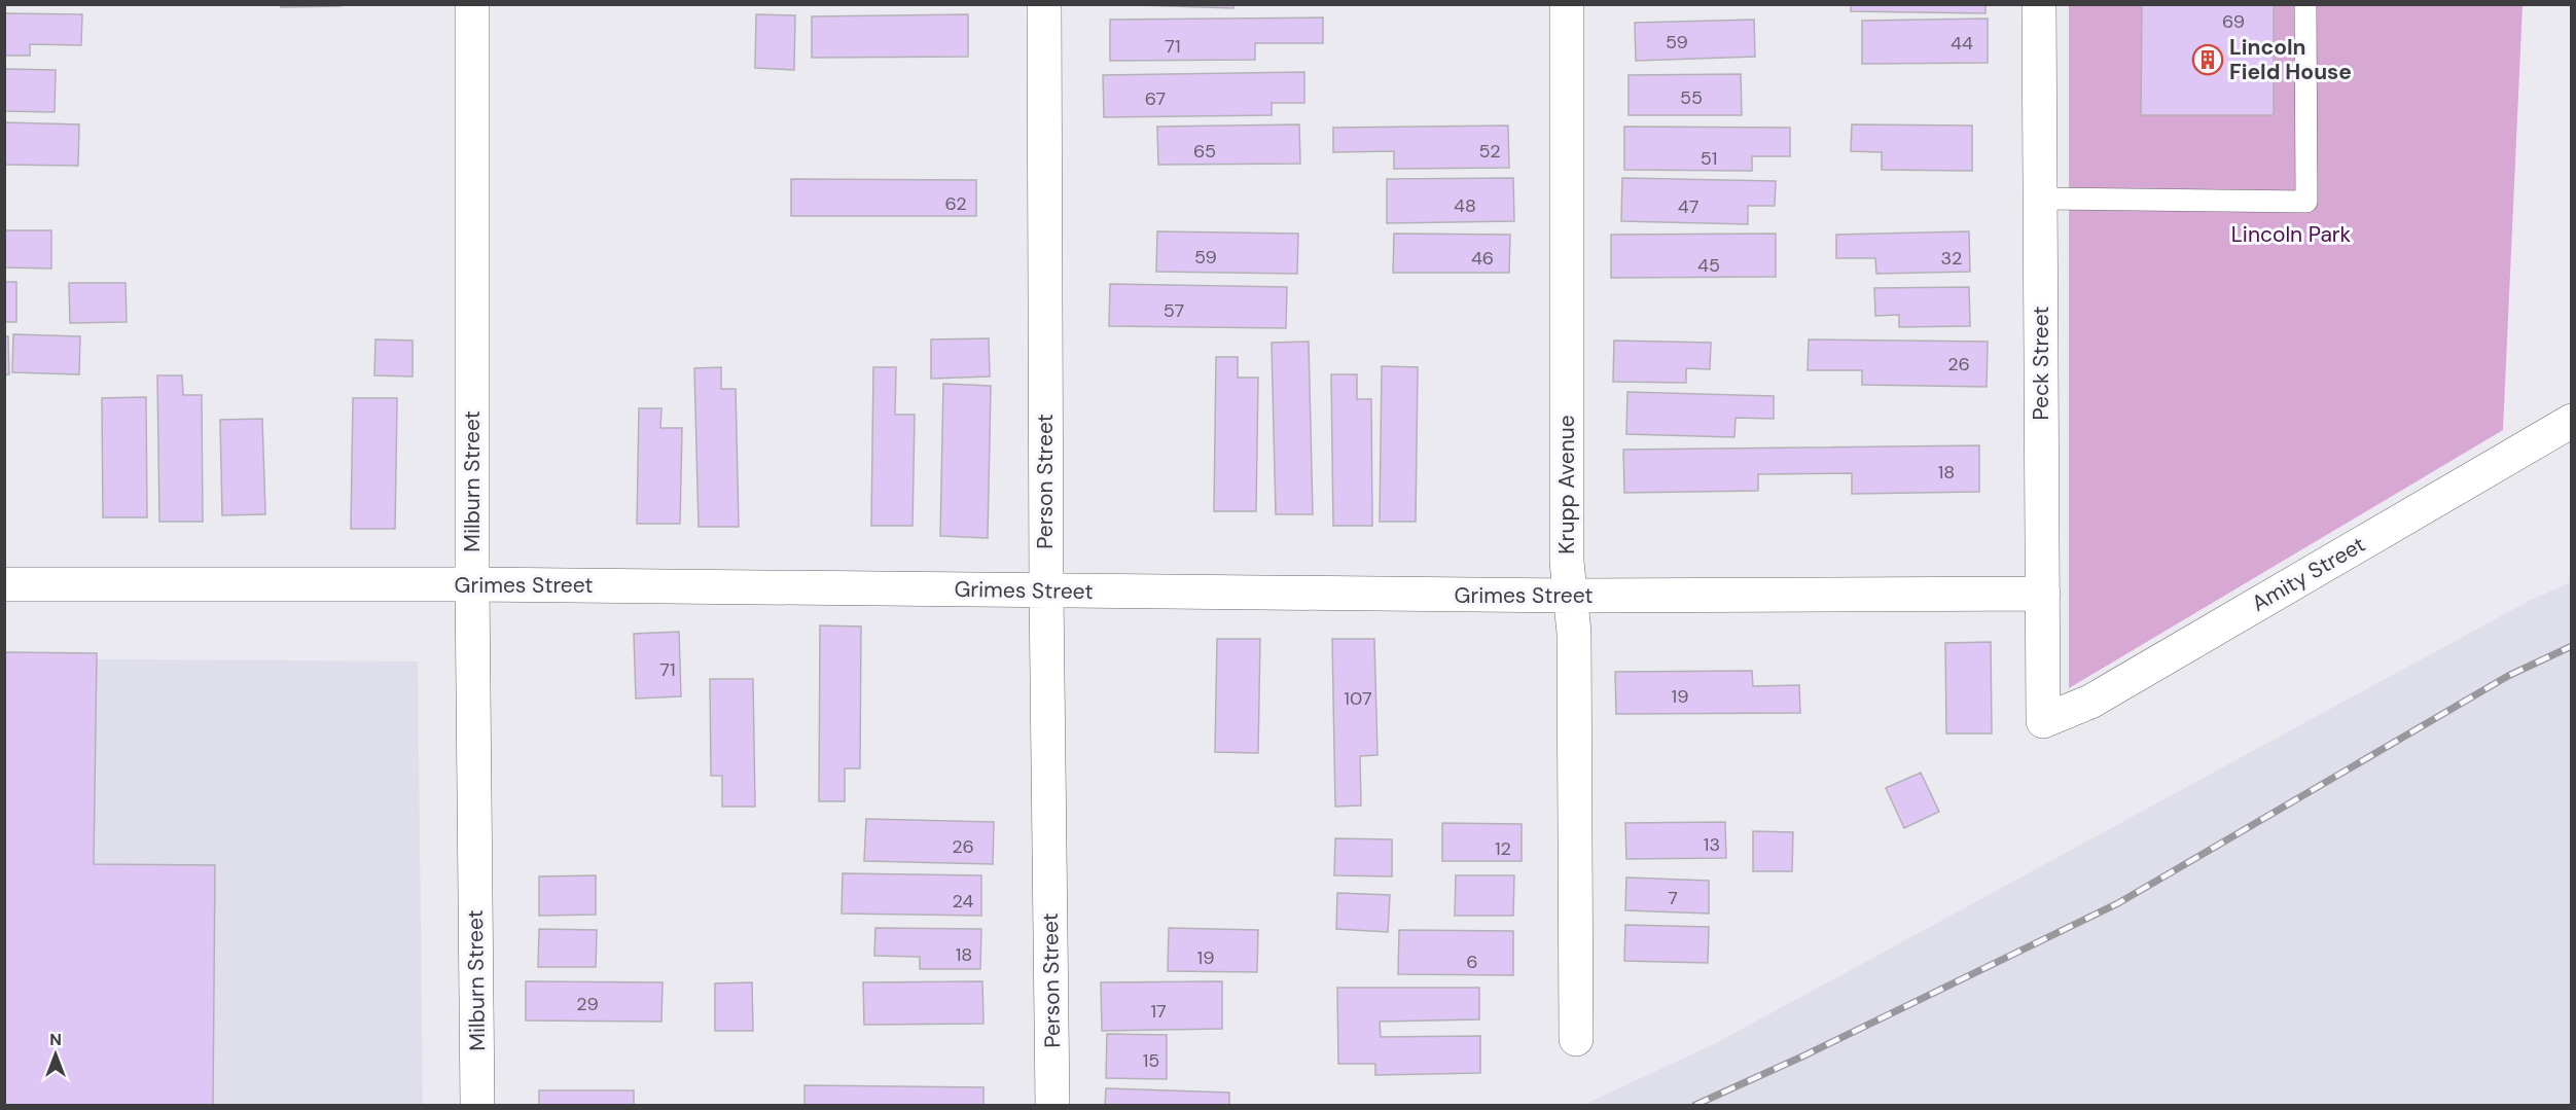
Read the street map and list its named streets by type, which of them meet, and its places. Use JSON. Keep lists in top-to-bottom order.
{
  "streets": {
    "street": [
      "Peck Street",
      "Milburn Street",
      "Person Street",
      "Krupp Avenue",
      "Amity Street",
      "Grimes Street"
    ]
  },
  "crossings": [
    ["Peck Street", "Amity Street"],
    ["Peck Street", "Grimes Street"],
    ["Milburn Street", "Grimes Street"],
    ["Person Street", "Grimes Street"],
    ["Krupp Avenue", "Grimes Street"]
  ],
  "parks": ["Lincoln Park"],
  "places": {
    "building": ["Lincoln Field House"]
  },
  "house_numbers": [
    "69",
    "59",
    "44",
    "71",
    "55",
    "67",
    "65",
    "52",
    "51",
    "62",
    "48",
    "47",
    "59",
    "46",
    "32",
    "45",
    "57",
    "26",
    "18",
    "71",
    "19",
    "107",
    "13",
    "26",
    "12",
    "7",
    "24",
    "18",
    "19",
    "6",
    "29",
    "17",
    "15"
  ],
  "north": "top"
}
